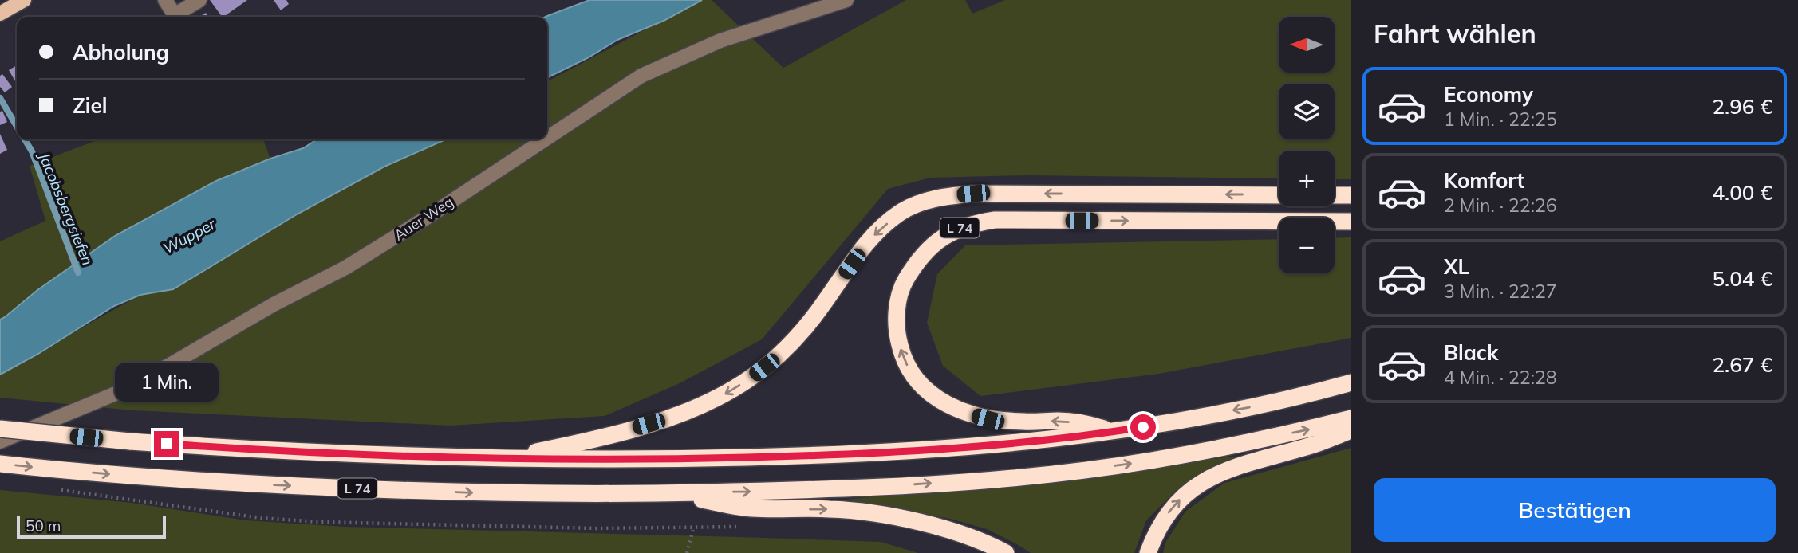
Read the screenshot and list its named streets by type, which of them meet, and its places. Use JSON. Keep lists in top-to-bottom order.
{
  "streets": {
    "highway": ["L 74"],
    "street": ["Auer Weg"]
  },
  "water": ["Jacobsbergsiefen", "Wupper"],
  "scale_bar": "50 m",
  "north": "left",
  "page": {
    "heading": "Fahrt wählen",
    "map_buttons": ["+", "−"],
    "banner": ["Abholung", "Ziel"],
    "list": [
      {
        "name": "Economy",
        "note": "1 Min. · 22:25",
        "value": "2.96 €"
      },
      {
        "name": "Komfort",
        "note": "2 Min. · 22:26",
        "value": "4.00 €"
      },
      {
        "name": "XL",
        "note": "3 Min. · 22:27",
        "value": "5.04 €"
      },
      {
        "name": "Black",
        "note": "4 Min. · 22:28",
        "value": "2.67 €"
      }
    ],
    "bubble": "1 Min.",
    "buttons": "Bestätigen",
    "scale": "50 m"
  }
}
